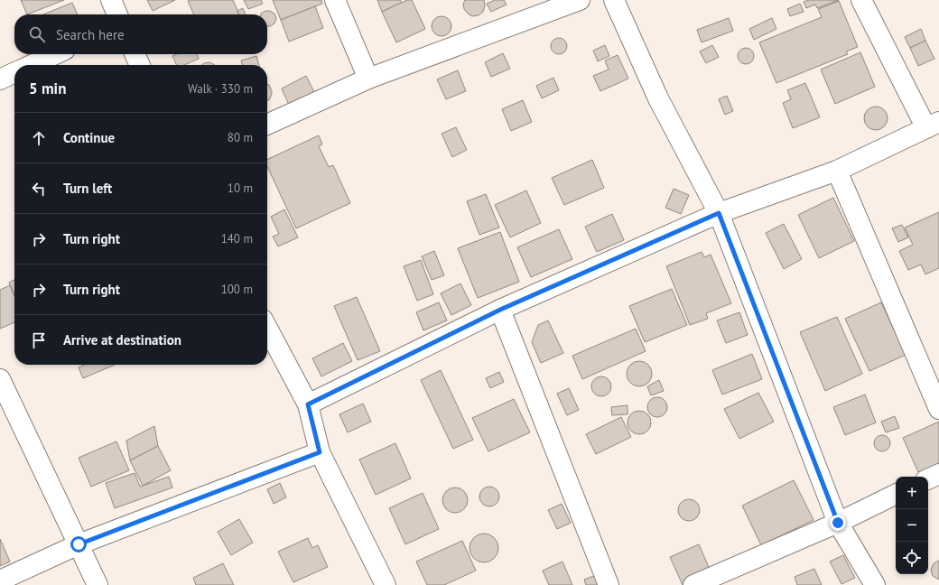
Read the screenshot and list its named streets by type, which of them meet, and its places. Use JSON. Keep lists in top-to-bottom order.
{
  "page": {
    "search": "Search here",
    "heading": ["5 min", "Walk · 330 m"],
    "list": [
      ["Continue", "80 m"],
      ["Turn left", "10 m"],
      ["Turn right", "140 m"],
      ["Turn right", "100 m"],
      "Arrive at destination"
    ],
    "map_buttons": ["+", "−"]
  }
}
